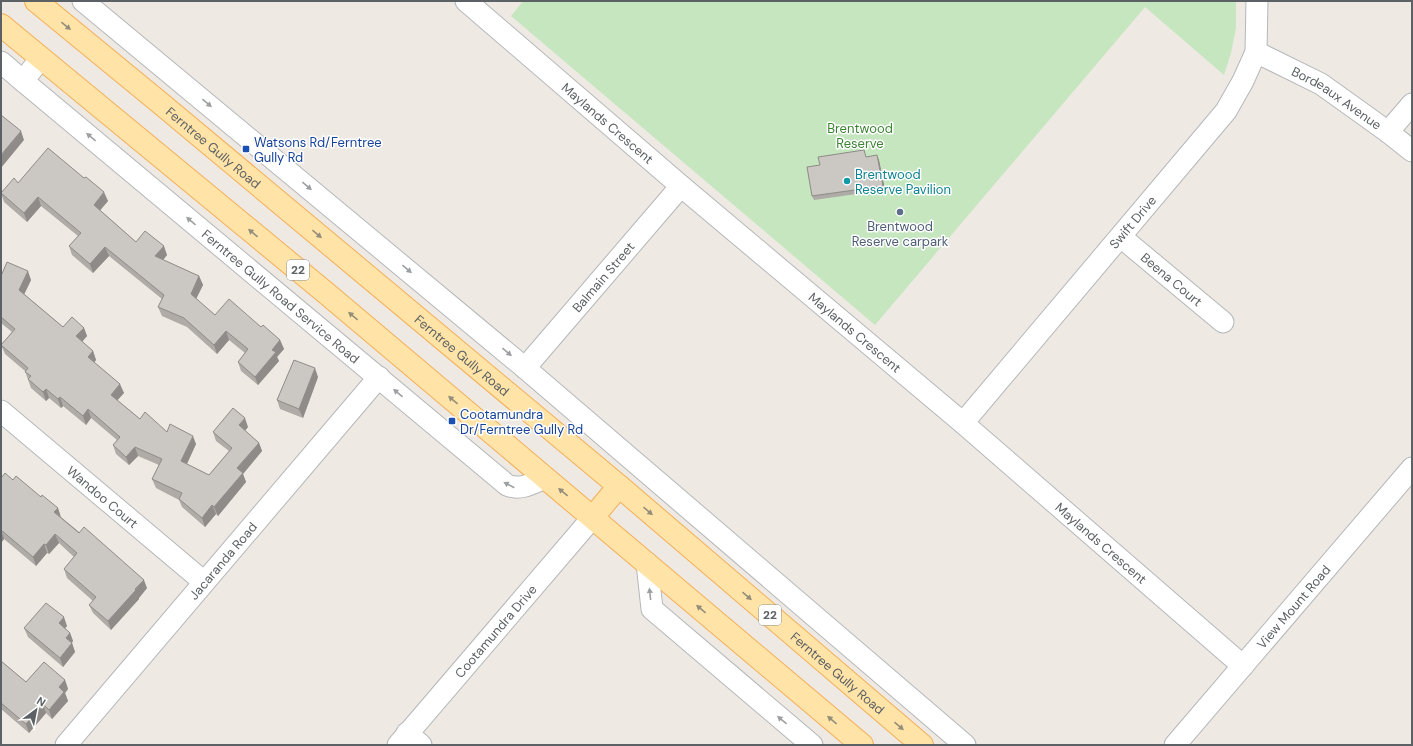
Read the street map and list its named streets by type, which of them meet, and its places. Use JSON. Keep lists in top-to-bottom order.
{
  "streets": {
    "main road": ["Ferntree Gully Road", "22"],
    "street": [
      "Bordeaux Avenue",
      "Maylands Crescent",
      "Swift Drive",
      "Balmain Street",
      "Beena Court",
      "Ferntree Gully Road Service Road",
      "Wandoo Court",
      "Jacaranda Road",
      "View Mount Road",
      "Cootamundra Drive"
    ]
  },
  "crossings": [
    ["Bordeaux Avenue", "Swift Drive"],
    ["Maylands Crescent", "Swift Drive"],
    ["Maylands Crescent", "Balmain Street"],
    ["Maylands Crescent", "View Mount Road"],
    ["Swift Drive", "Beena Court"],
    ["22", "Ferntree Gully Road Service Road"],
    ["22", "Cootamundra Drive"],
    ["Ferntree Gully Road Service Road", "Jacaranda Road"],
    ["Wandoo Court", "Jacaranda Road"]
  ],
  "parks": ["Brentwood Reserve"],
  "places": {
    "transit": ["Watsons Rd/Ferntree Gully Rd", "Cootamundra Dr/Ferntree Gully Rd"],
    "other": ["Brentwood Reserve Pavilion", "Brentwood Reserve carpark"]
  },
  "north": "top right"
}
